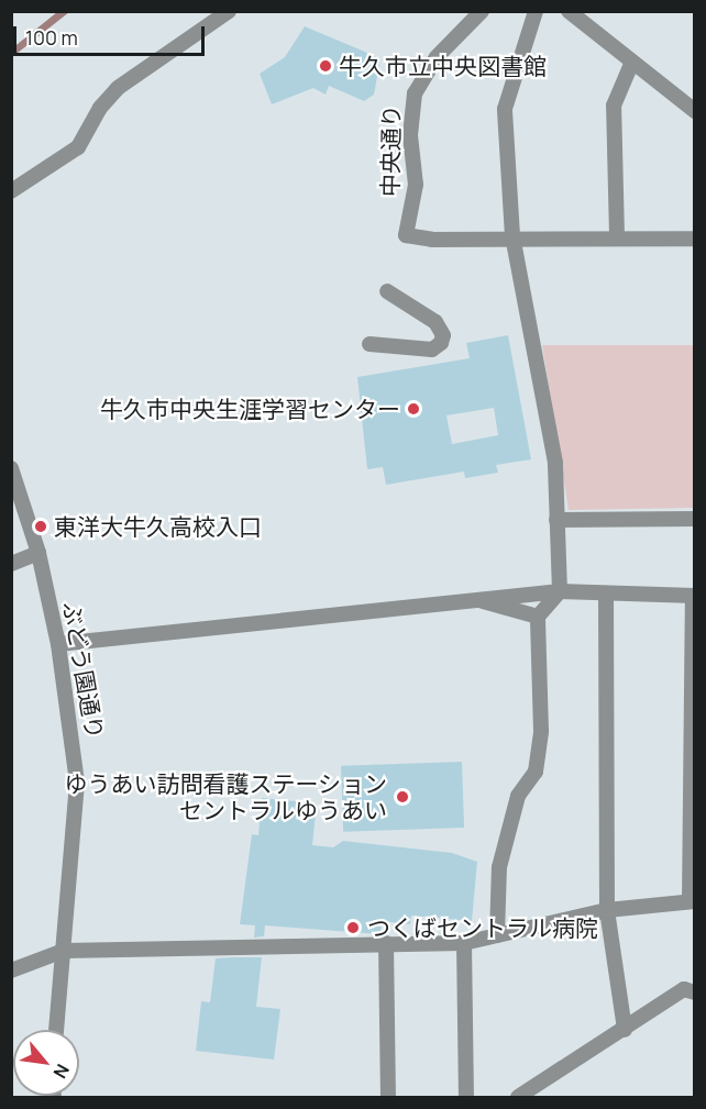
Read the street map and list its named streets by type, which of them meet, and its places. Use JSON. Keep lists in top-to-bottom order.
{
  "streets": {
    "street": ["中央通り", "ぶどう園通り"]
  },
  "places": [
    "牛久市立中央図書館",
    "牛久市中央生涯学習センター",
    "東洋大牛久高校入口",
    "ゆうあい訪問看護ステーション セントラルゆうあい",
    "つくばセントラル病院"
  ],
  "scale_bar": "100 m",
  "north": "bottom right"
}
